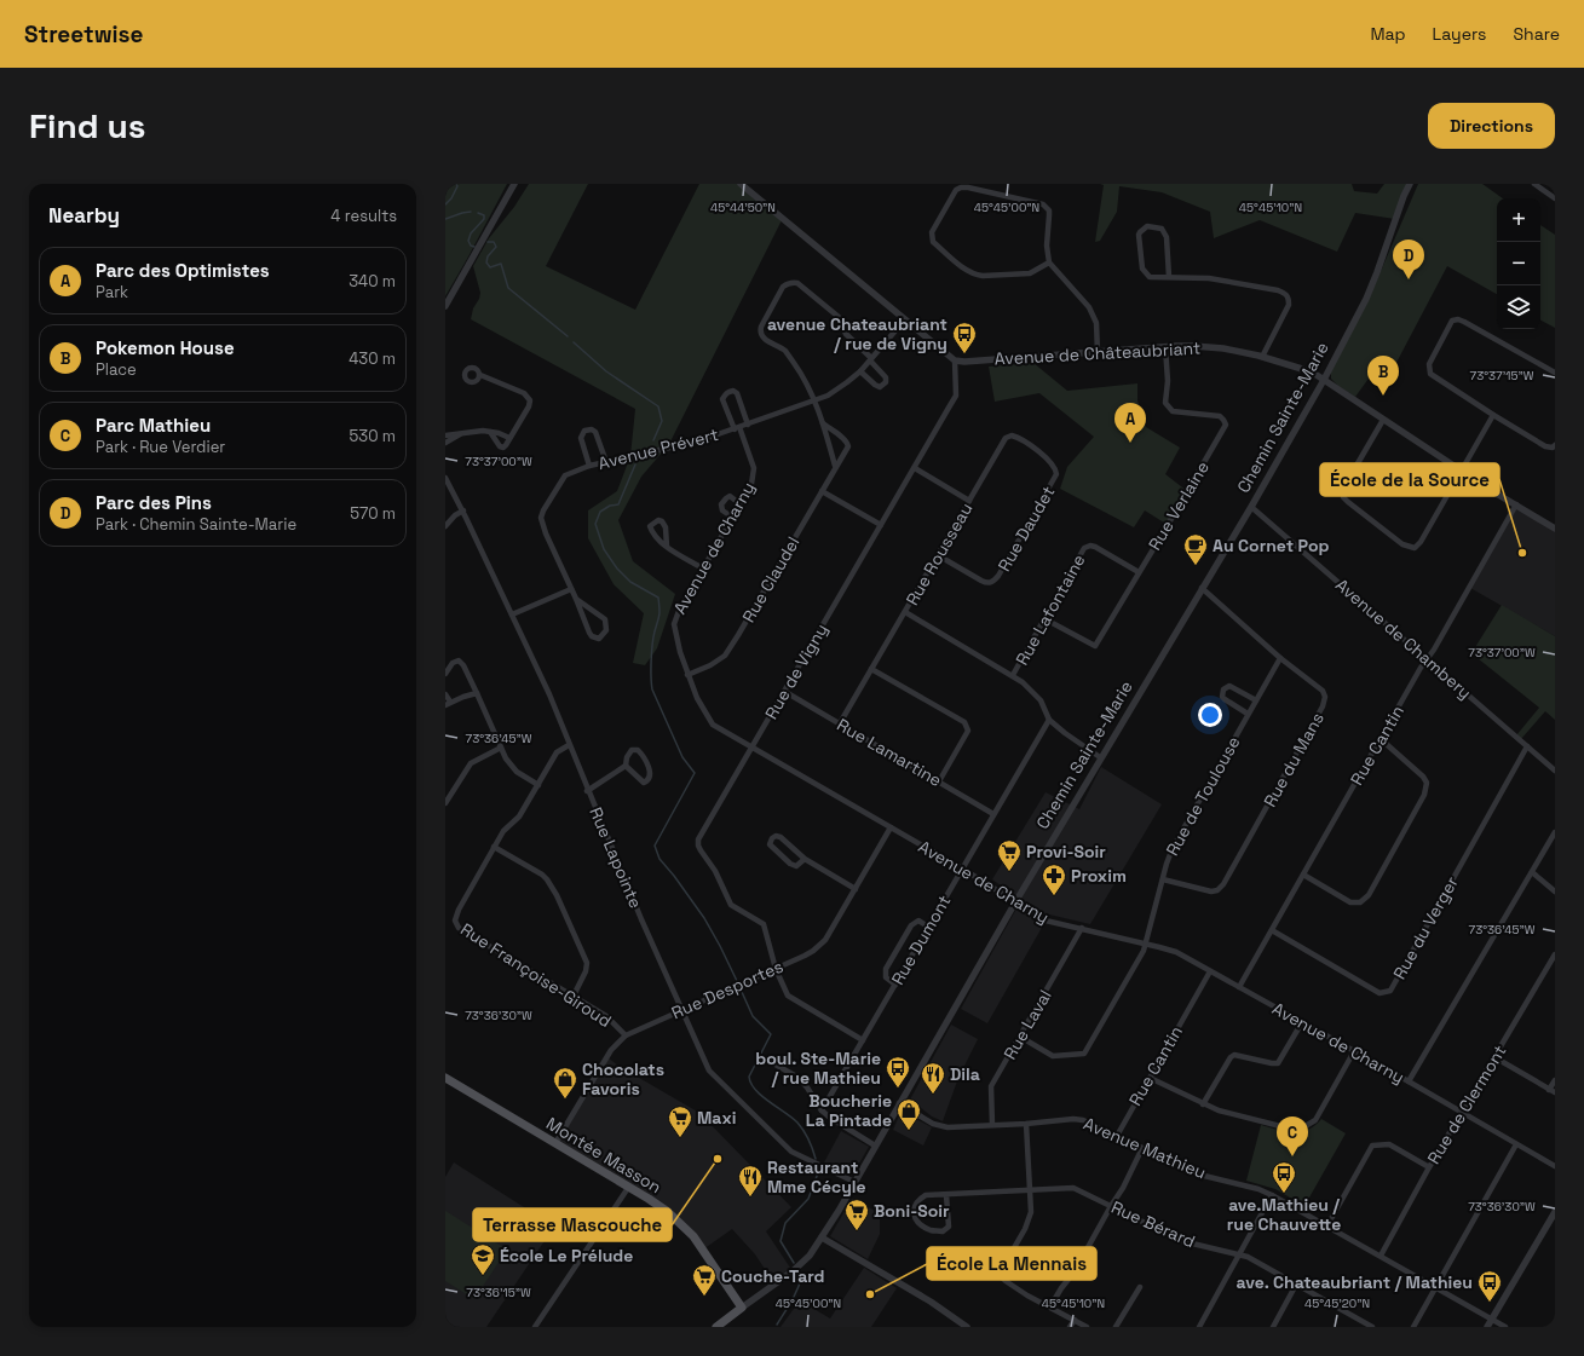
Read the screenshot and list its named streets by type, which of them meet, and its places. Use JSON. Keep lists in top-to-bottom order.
{
  "streets": {
    "main road": ["Chemin Sainte-Marie", "Montée Masson"],
    "street": [
      "Avenue de Châteaubriant",
      "Avenue Prévert",
      "Rue Verlaine",
      "Rue Daudet",
      "Avenue de Charny",
      "Rue Rousseau",
      "Rue Claudel",
      "Rue Lafontaine",
      "Avenue de Chambery",
      "Rue de Vigny",
      "Rue Cantin",
      "Rue Lamartine",
      "Rue du Mans",
      "Rue de Toulouse",
      "Rue Lapointe",
      "Rue du Verger",
      "Rue Dumont",
      "Rue Françoise-Giroud",
      "Rue Desportes",
      "Rue Laval",
      "Rue de Clermont",
      "Avenue Mathieu",
      "Rue Bérard"
    ]
  },
  "crossings": [
    ["Avenue de Châteaubriant", "Chemin Sainte-Marie"],
    ["Avenue de Châteaubriant", "Rue Verlaine"],
    ["Avenue de Châteaubriant", "Rue de Vigny"],
    ["Avenue de Châteaubriant", "Rue Cantin"],
    ["Chemin Sainte-Marie", "Avenue de Charny"],
    ["Chemin Sainte-Marie", "Avenue de Chambery"],
    ["Chemin Sainte-Marie", "Rue du Mans"],
    ["Chemin Sainte-Marie", "Rue Lapointe"],
    ["Chemin Sainte-Marie", "Avenue Mathieu"],
    ["Chemin Sainte-Marie", "Montée Masson"],
    ["Avenue Prévert", "Avenue de Charny"],
    ["Rue Verlaine", "Rue Lafontaine"],
    ["Rue Daudet", "Rue Rousseau"],
    ["Avenue de Charny", "Rue Claudel"],
    ["Avenue de Charny", "Rue de Vigny"],
    ["Avenue de Charny", "Rue Cantin"],
    ["Avenue de Charny", "Rue de Toulouse"],
    ["Avenue de Charny", "Rue Dumont"],
    ["Avenue de Charny", "Rue Desportes"],
    ["Avenue de Charny", "Rue Laval"],
    ["Avenue de Charny", "Rue de Clermont"],
    ["Rue Rousseau", "Rue Lamartine"],
    ["Avenue de Chambery", "Rue Cantin"],
    ["Avenue de Chambery", "Rue du Verger"],
    ["Rue de Vigny", "Rue Lamartine"],
    ["Rue de Vigny", "Rue Desportes"],
    ["Rue Cantin", "Rue du Verger"],
    ["Rue Cantin", "Avenue Mathieu"],
    ["Rue Lamartine", "Rue Dumont"],
    ["Rue du Mans", "Rue de Toulouse"],
    ["Rue de Toulouse", "Rue Laval"],
    ["Rue Lapointe", "Rue Françoise-Giroud"],
    ["Rue Lapointe", "Rue Desportes"],
    ["Rue Françoise-Giroud", "Rue Desportes"],
    ["Rue Desportes", "Montée Masson"],
    ["Rue Laval", "Avenue Mathieu"],
    ["Rue de Clermont", "Avenue Mathieu"]
  ],
  "places": {
    "bus stop": [
      "avenue Chateaubriant / rue de Vigny",
      "boul. Ste-Marie / rue Mathieu",
      "ave.Mathieu / rue Chauvette",
      "ave. Chateaubriant / Mathieu"
    ],
    "other": ["École de la Source", "Terrasse Mascouche", "École La Mennais"],
    "cafe": ["Au Cornet Pop"],
    "supermarket": [
      "Provi-Soir",
      "Maxi",
      "Boni-Soir",
      "Couche-Tard"
    ],
    "pharmacy": ["Proxim"],
    "restaurant": ["Dila", "Restaurant Mme Cécyle"],
    "shop": ["Chocolats Favoris", "Boucherie La Pintade"],
    "school or university": ["École Le Prélude"]
  },
  "page": {
    "header": "Streetwise",
    "nav": ["Map", "Layers", "Share"],
    "buttons": "Directions",
    "title": "Find us",
    "heading": ["Nearby", "4 results"],
    "map_buttons": ["+", "−"],
    "pins": [
      "D",
      "B",
      "A",
      "C"
    ],
    "list": [
      {
        "mark": "A",
        "name": "Parc des Optimistes",
        "note": "Park",
        "value": "340 m"
      },
      {
        "mark": "B",
        "name": "Pokemon House",
        "note": "Place",
        "value": "430 m"
      },
      {
        "mark": "C",
        "name": "Parc Mathieu",
        "note": "Park · Rue Verdier",
        "value": "530 m"
      },
      {
        "mark": "D",
        "name": "Parc des Pins",
        "note": "Park · Chemin Sainte-Marie",
        "value": "570 m"
      }
    ]
  },
  "coordinates": [
    "45°44'50\"N",
    "45°45'00\"N",
    "45°45'10\"N",
    "73°37'15\"W",
    "73°37'00\"W",
    "73°36'45\"W",
    "73°36'30\"W",
    "73°36'15\"W",
    "45°45'20\"N"
  ]
}
